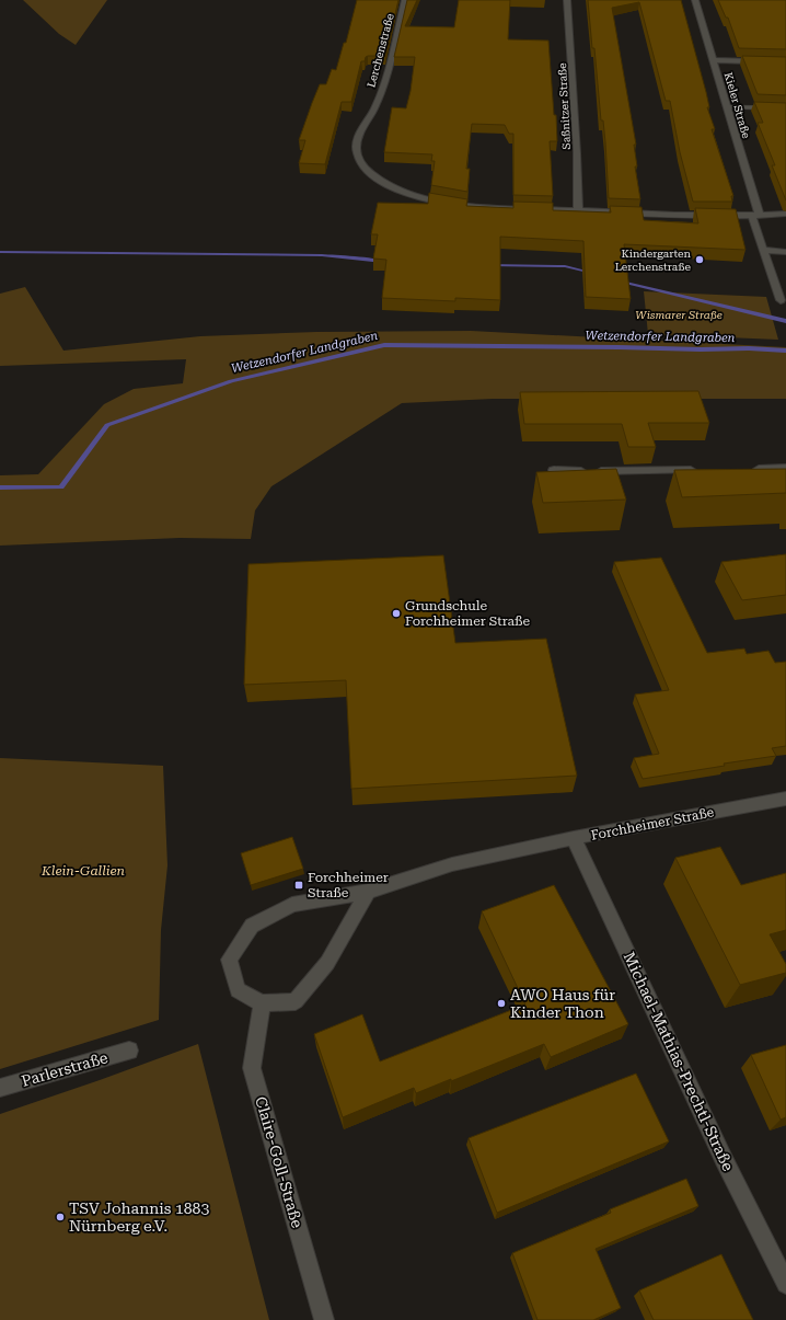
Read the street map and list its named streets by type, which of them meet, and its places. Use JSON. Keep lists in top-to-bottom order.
{
  "streets": {
    "street": [
      "Lerchenstraße",
      "Kieler Straße",
      "Saßnitzer Straße",
      "Forchheimer Straße",
      "Michael-Mathias-Prechtl-Straße",
      "Parlerstraße",
      "Claire-Goll-Straße"
    ]
  },
  "crossings": [
    ["Lerchenstraße", "Kieler Straße"],
    ["Lerchenstraße", "Saßnitzer Straße"],
    ["Forchheimer Straße", "Michael-Mathias-Prechtl-Straße"],
    ["Forchheimer Straße", "Claire-Goll-Straße"]
  ],
  "water": ["Wetzendorfer Landgraben"],
  "parks": ["Wismarer Straße", "Klein-Gallien"],
  "places": {
    "other": [
      "Kindergarten Lerchenstraße",
      "Grundschule Forchheimer Straße",
      "AWO Haus für Kinder Thon",
      "TSV Johannis 1883 Nürnberg e.V."
    ],
    "transit": ["Forchheimer Straße"]
  }
}
